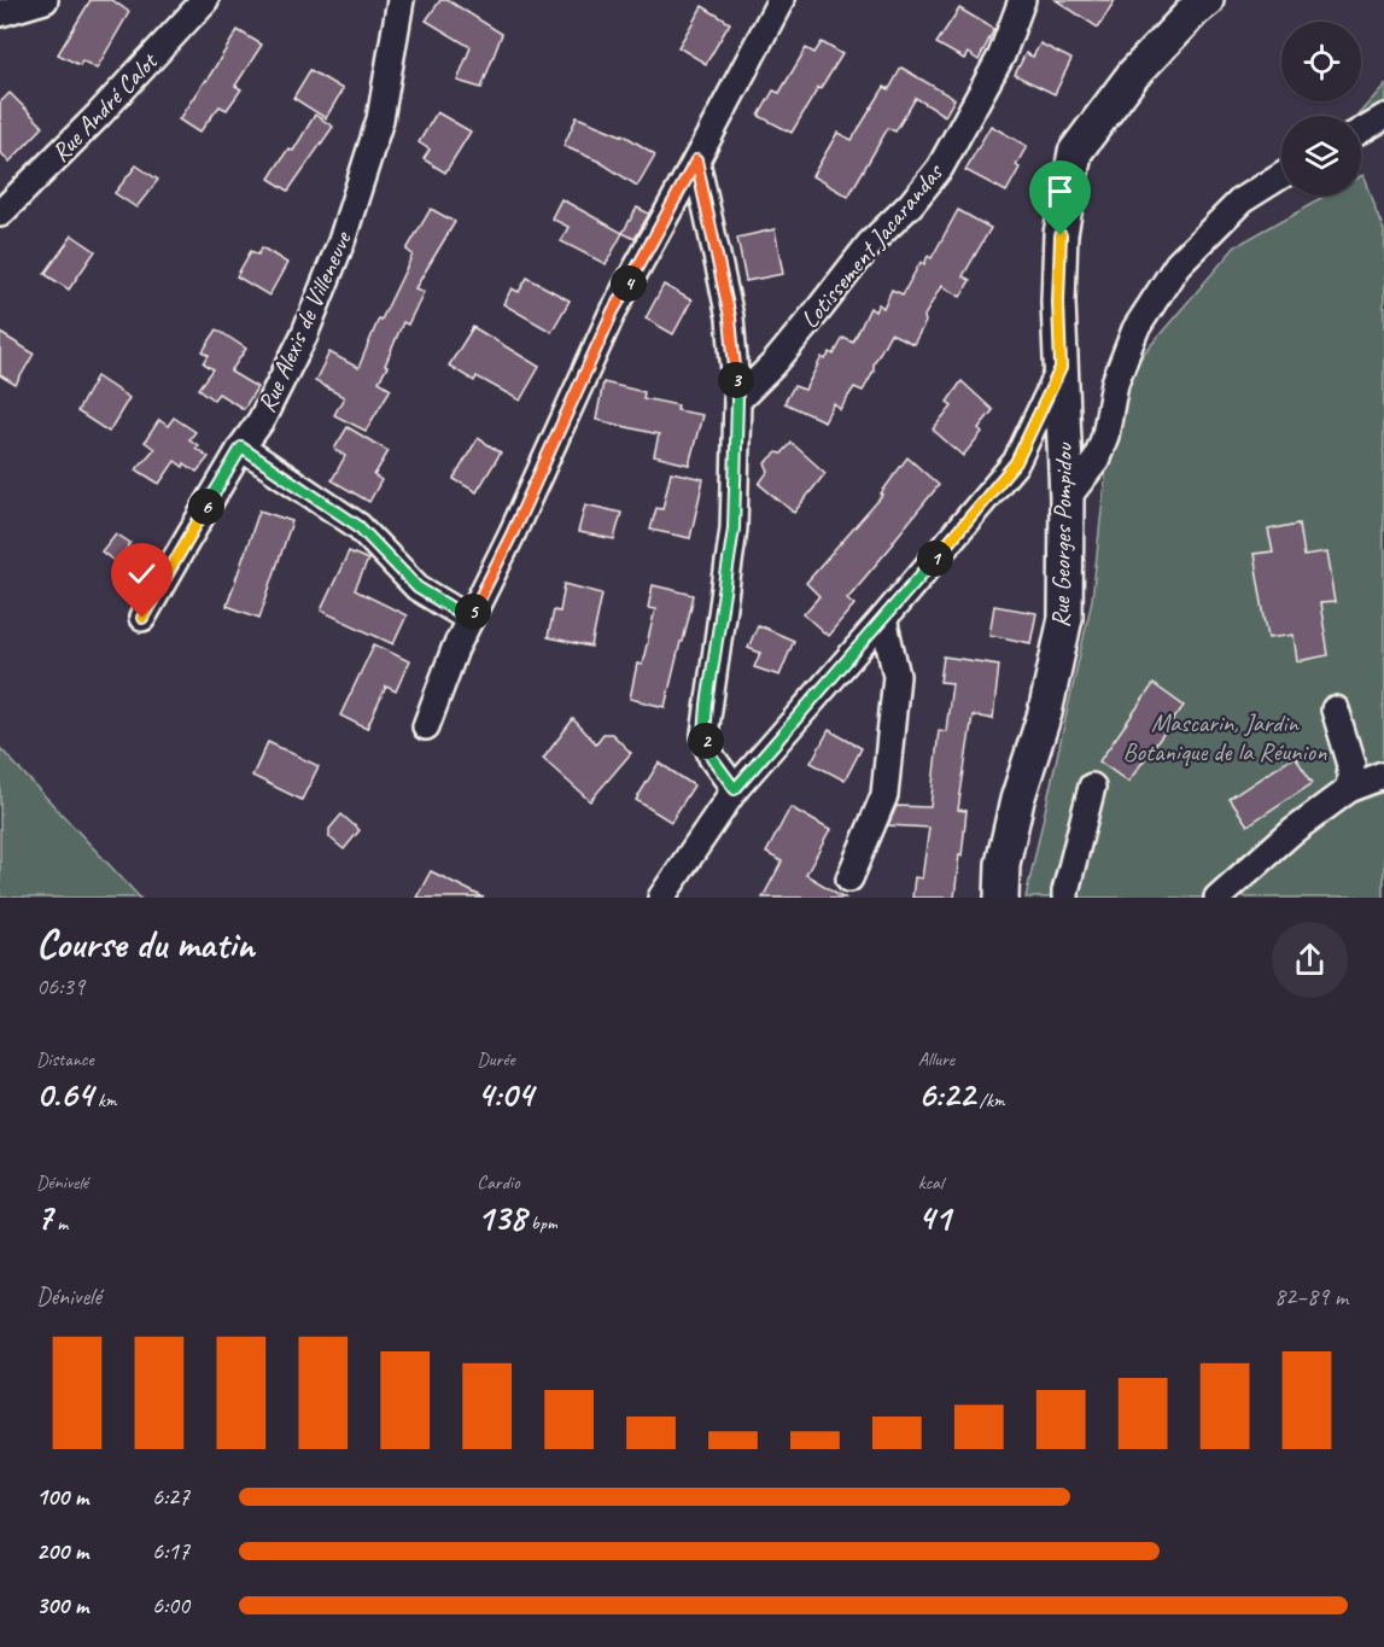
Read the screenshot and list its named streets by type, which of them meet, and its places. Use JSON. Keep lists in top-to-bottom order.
{
  "streets": {
    "main road": ["Rue Georges Pompidou"],
    "street": ["Rue André Calot", "Lotissement Jacarandas", "Rue Alexis de Villeneuve"]
  },
  "parks": ["Mascarin, Jardin Botanique de la Réunion"],
  "page": {
    "pins": [
      "4",
      "3",
      "6",
      "1",
      "5",
      "2"
    ],
    "heading": ["Course du matin", "06:39"],
    "stats": [
      ["Distance", "0.64 km"],
      ["Durée", "4:04"],
      ["Allure", "6:22 /km"],
      ["Dénivelé", "7 m"],
      ["Cardio", "138 bpm"],
      ["kcal", "41"]
    ],
    "chart": ["Dénivelé", "82–89 m"],
    "list": [
      {
        "name": "100 m",
        "note": "6:27"
      },
      {
        "name": "200 m",
        "note": "6:17"
      },
      {
        "name": "300 m",
        "note": "6:00"
      }
    ]
  }
}
